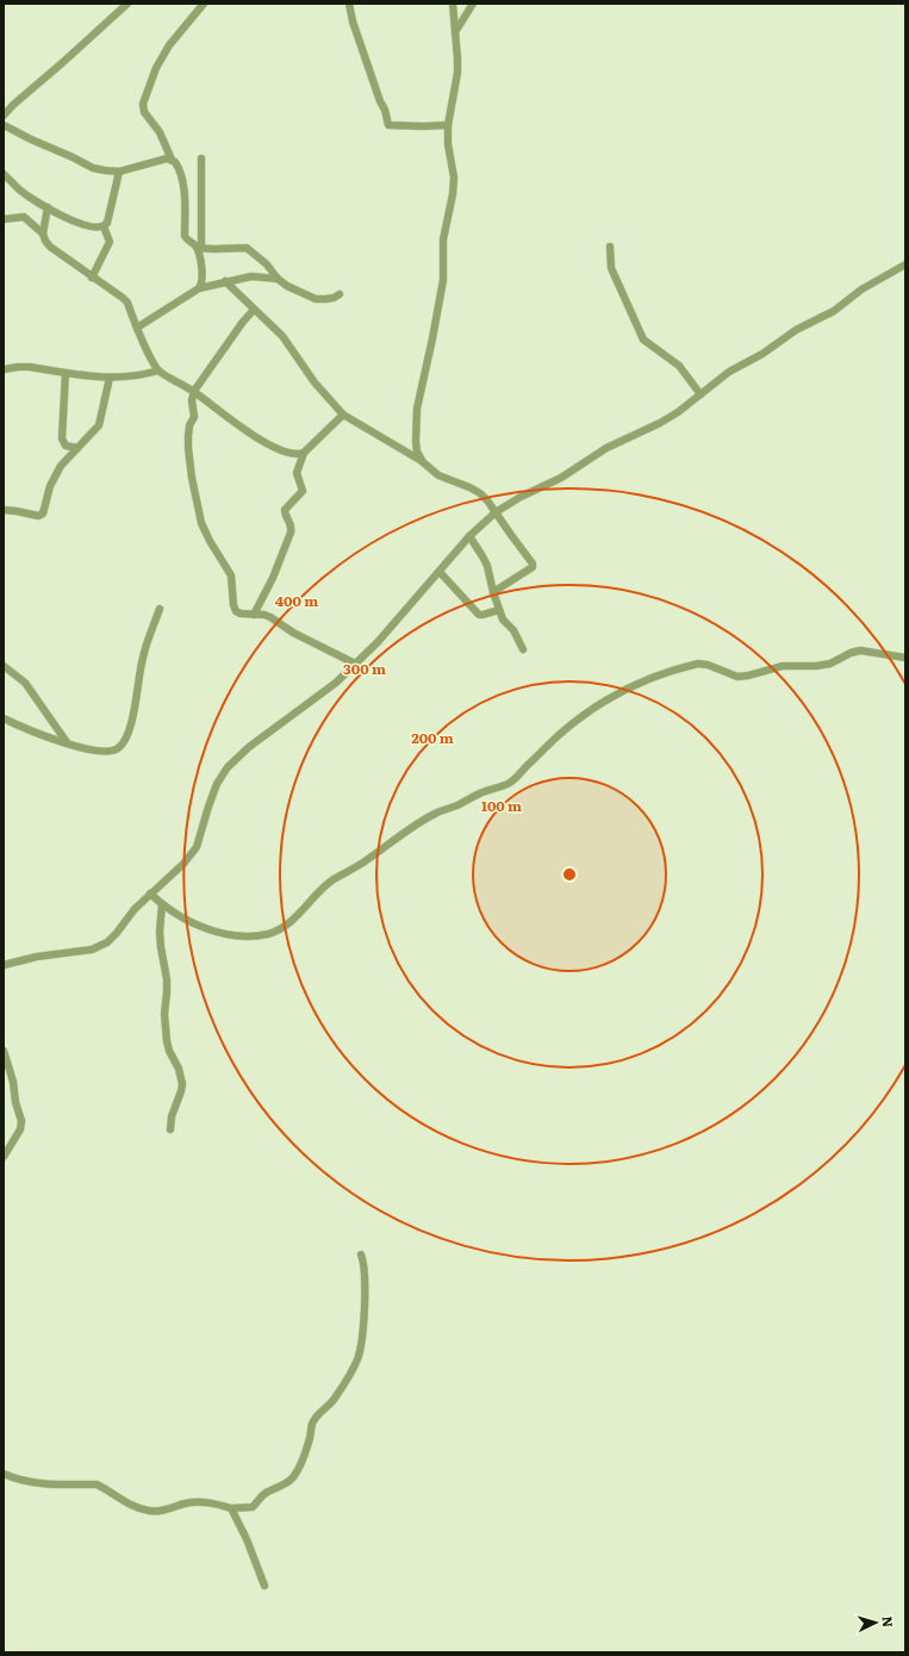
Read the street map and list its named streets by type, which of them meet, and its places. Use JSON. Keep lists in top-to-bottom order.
{
  "north": "right",
  "rings": [
    "400 m",
    "300 m",
    "200 m",
    "100 m"
  ]
}
